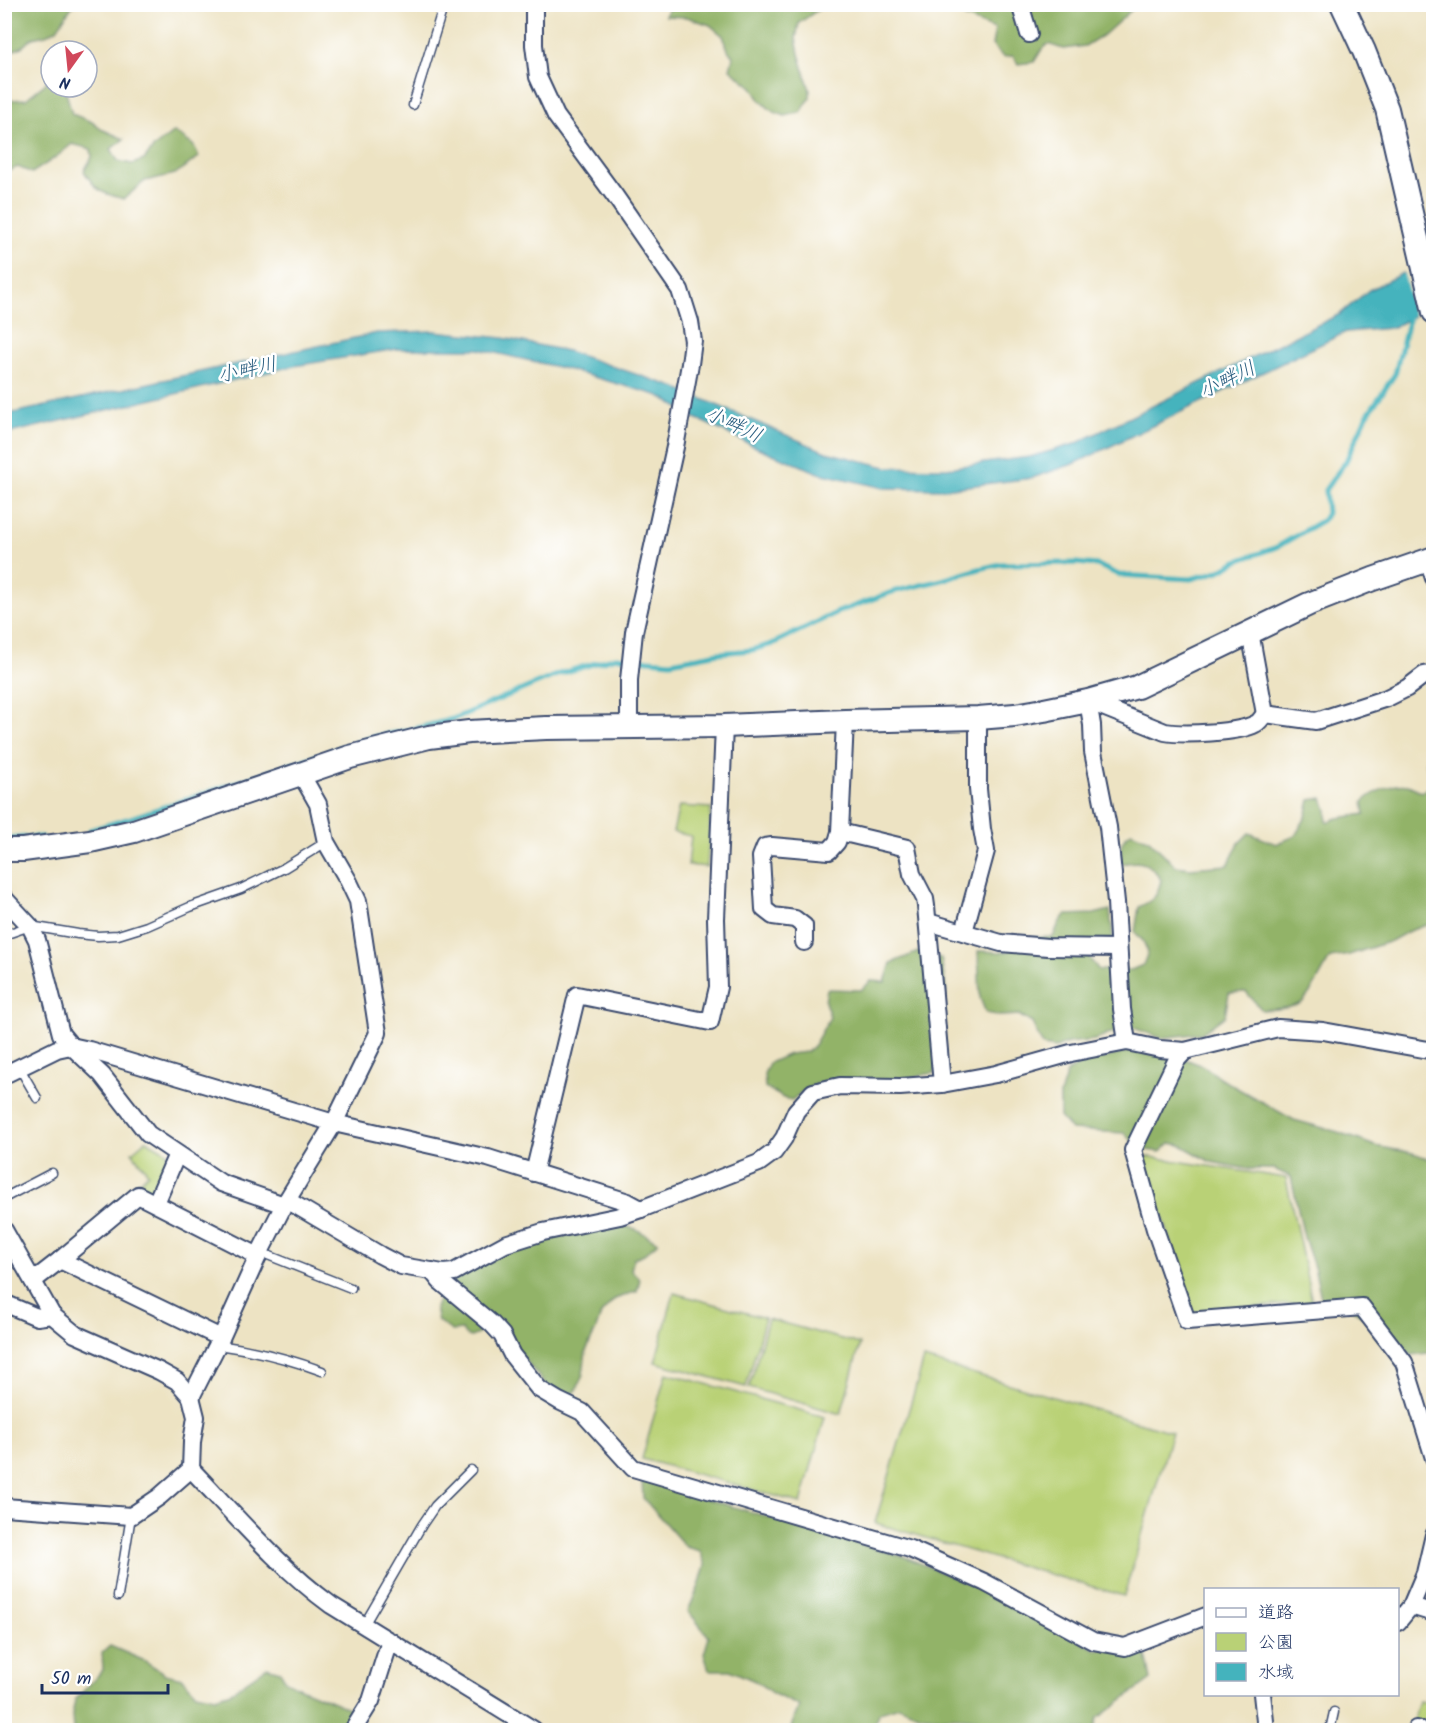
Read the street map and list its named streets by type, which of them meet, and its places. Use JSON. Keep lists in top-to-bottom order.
{
  "water": ["小畔川"],
  "legend": ["道路", "公園", "水域"],
  "scale_bar": "50 m",
  "north": "bottom"
}
